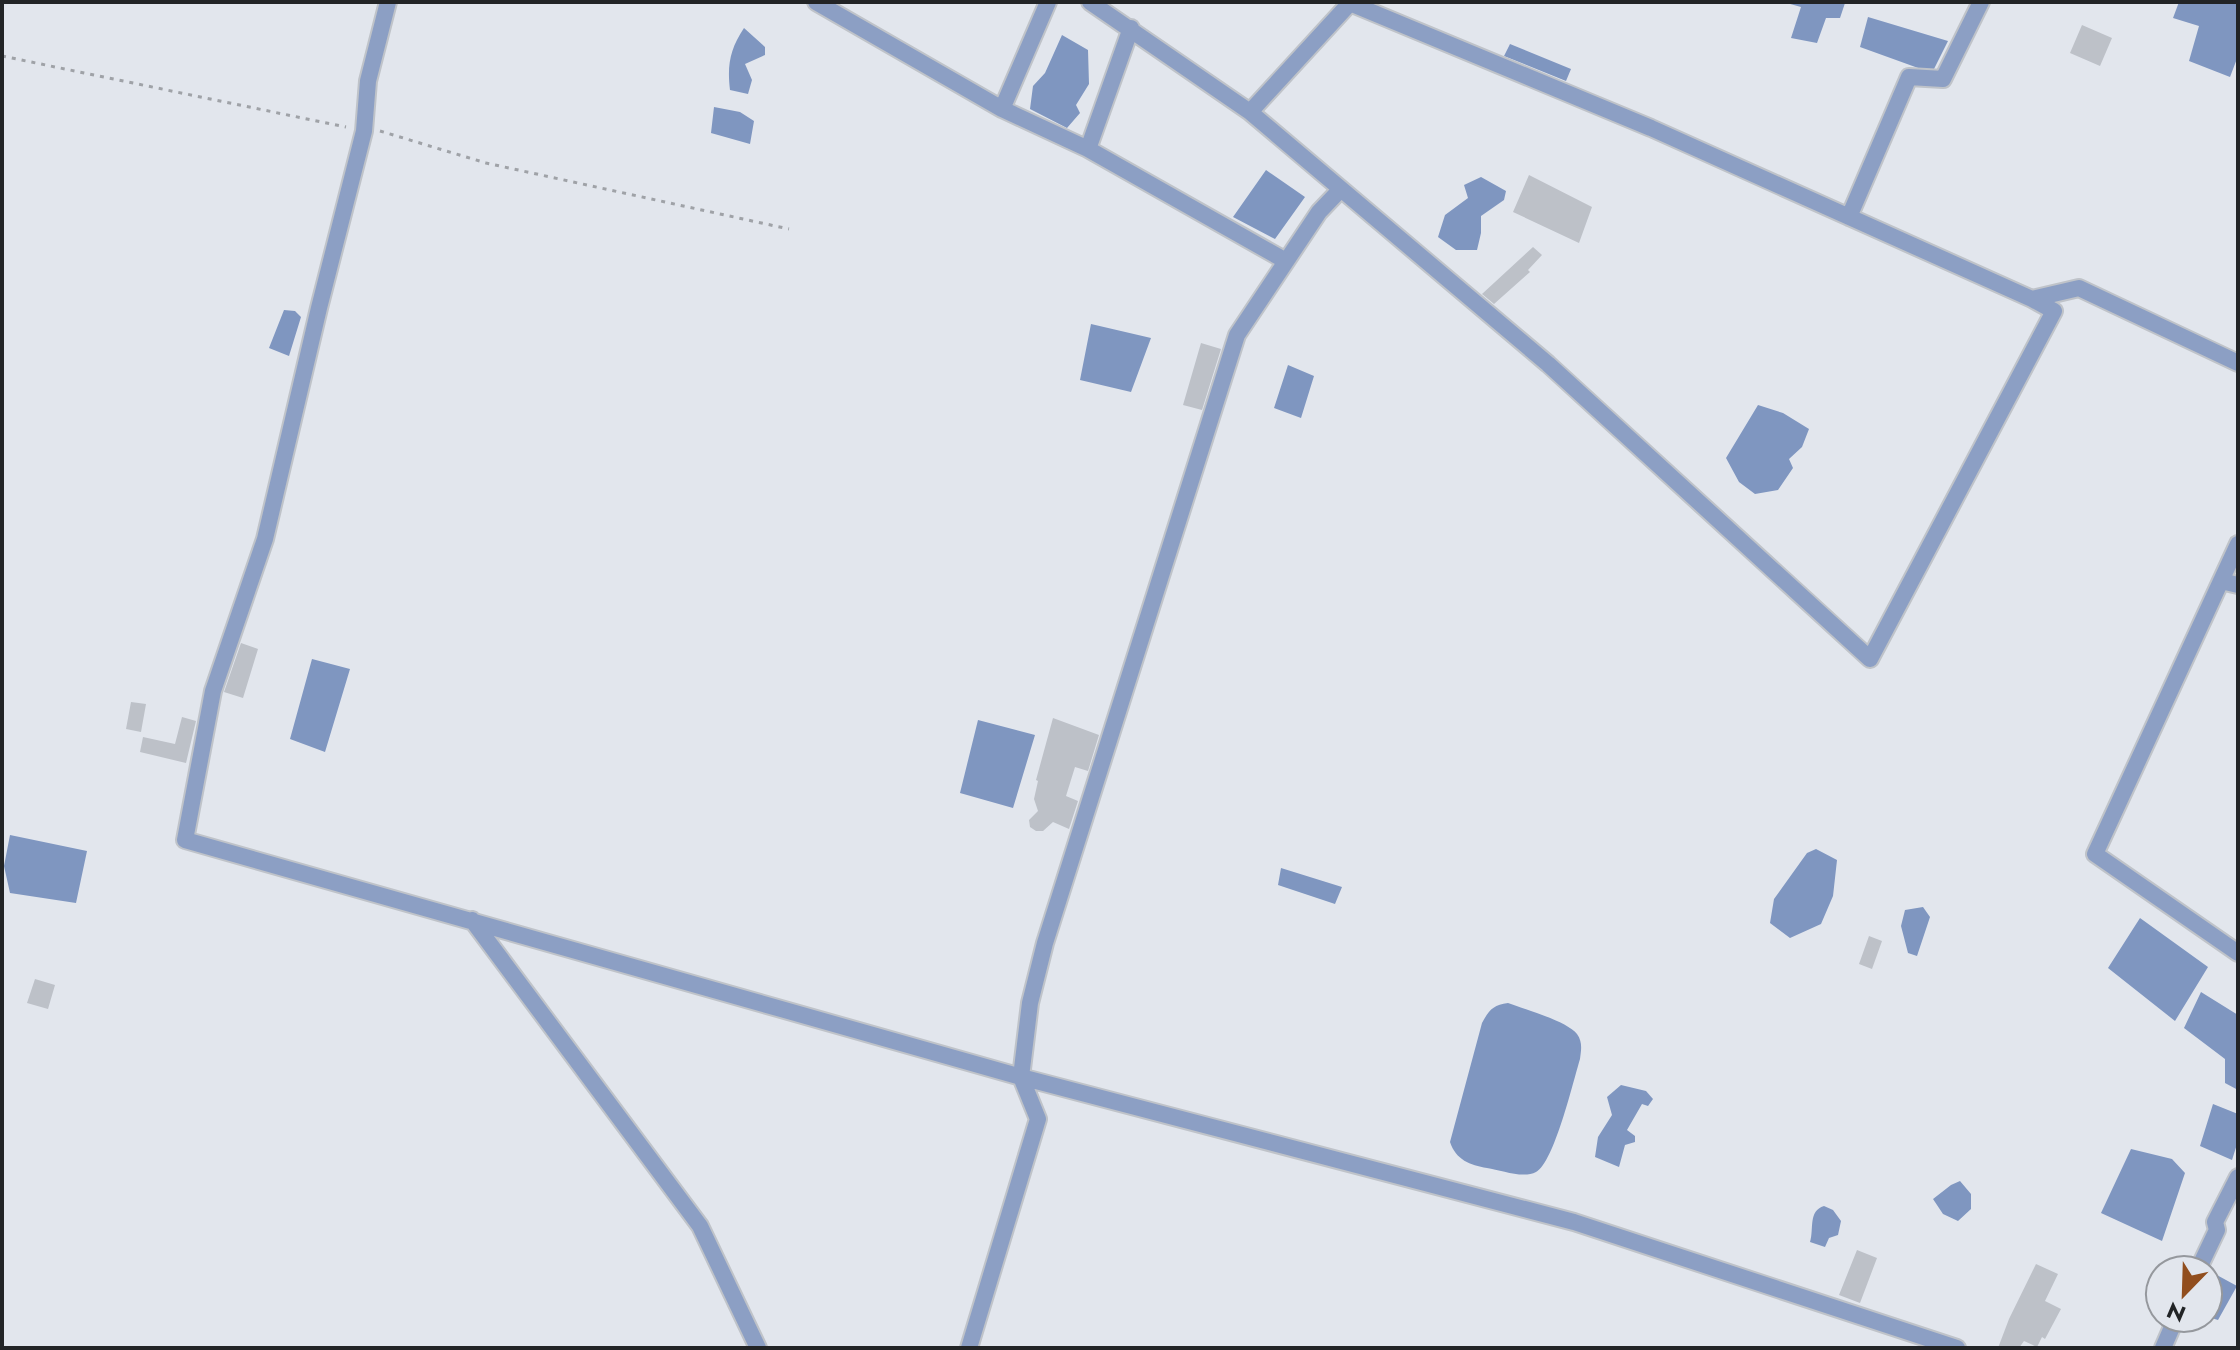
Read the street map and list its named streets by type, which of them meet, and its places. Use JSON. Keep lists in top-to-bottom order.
{
  "north": "bottom left"
}
